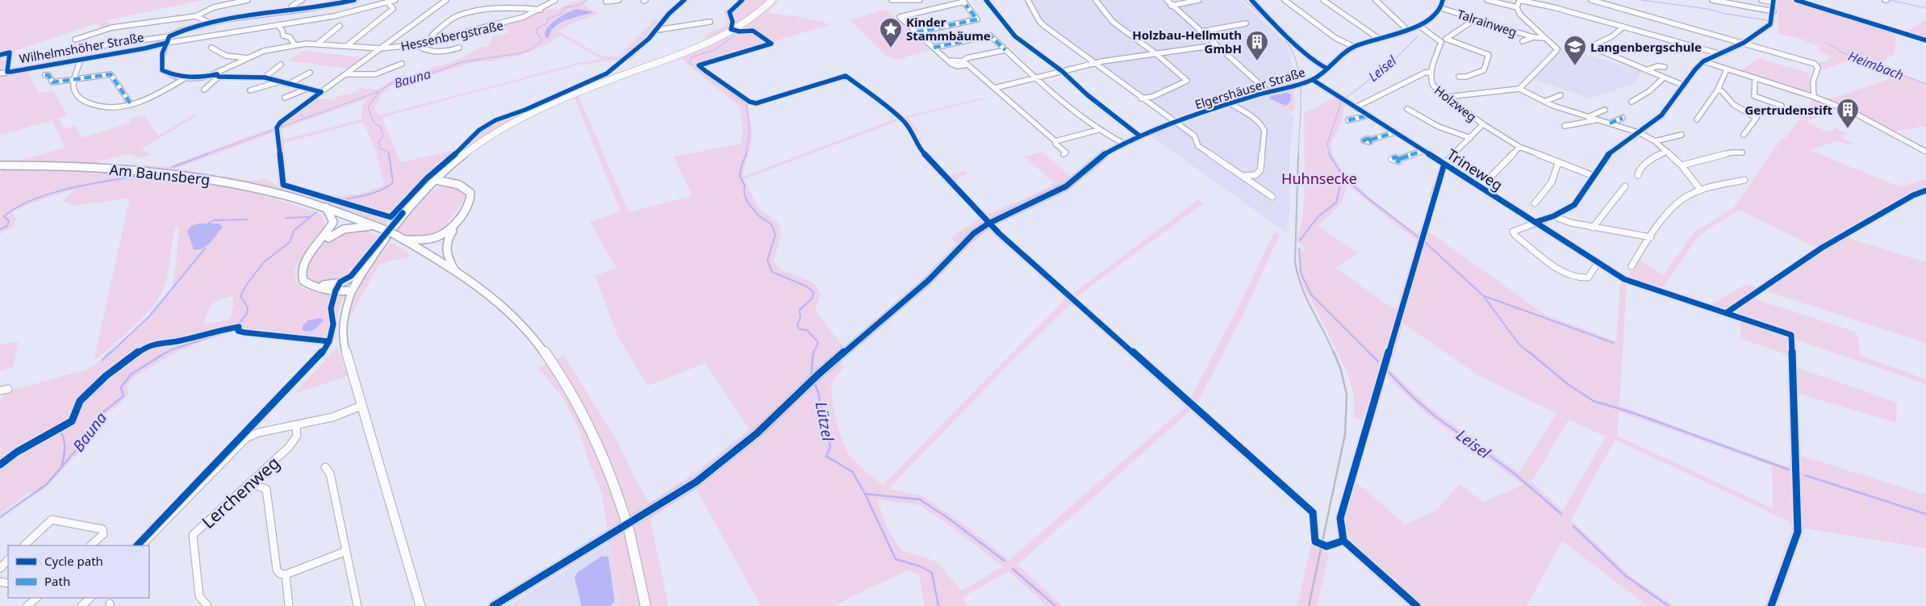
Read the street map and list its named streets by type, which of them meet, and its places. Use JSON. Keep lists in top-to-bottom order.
{
  "streets": {
    "main road": ["Am Baunsberg"],
    "street": [
      "Talrainweg",
      "Hessenbergstraße",
      "Wilhelmshöher Straße",
      "Elgershäuser Straße",
      "Holzweg",
      "Trineweg",
      "Lerchenweg"
    ]
  },
  "crossings": [
    ["Talrainweg", "Elgershäuser Straße"],
    ["Hessenbergstraße", "Wilhelmshöher Straße"],
    ["Elgershäuser Straße", "Trineweg"],
    ["Holzweg", "Trineweg"]
  ],
  "water": [
    "Heimbach",
    "Leisel",
    "Bauna",
    "Lützel"
  ],
  "parks": ["Huhnsecke"],
  "places": {
    "place": ["Kinder Stammbäume"],
    "building": ["Holzbau-Hellmuth GmbH", "Gertrudenstift"],
    "school or university": ["Langenbergschule"]
  },
  "legend": ["Cycle path", "Path"]
}
